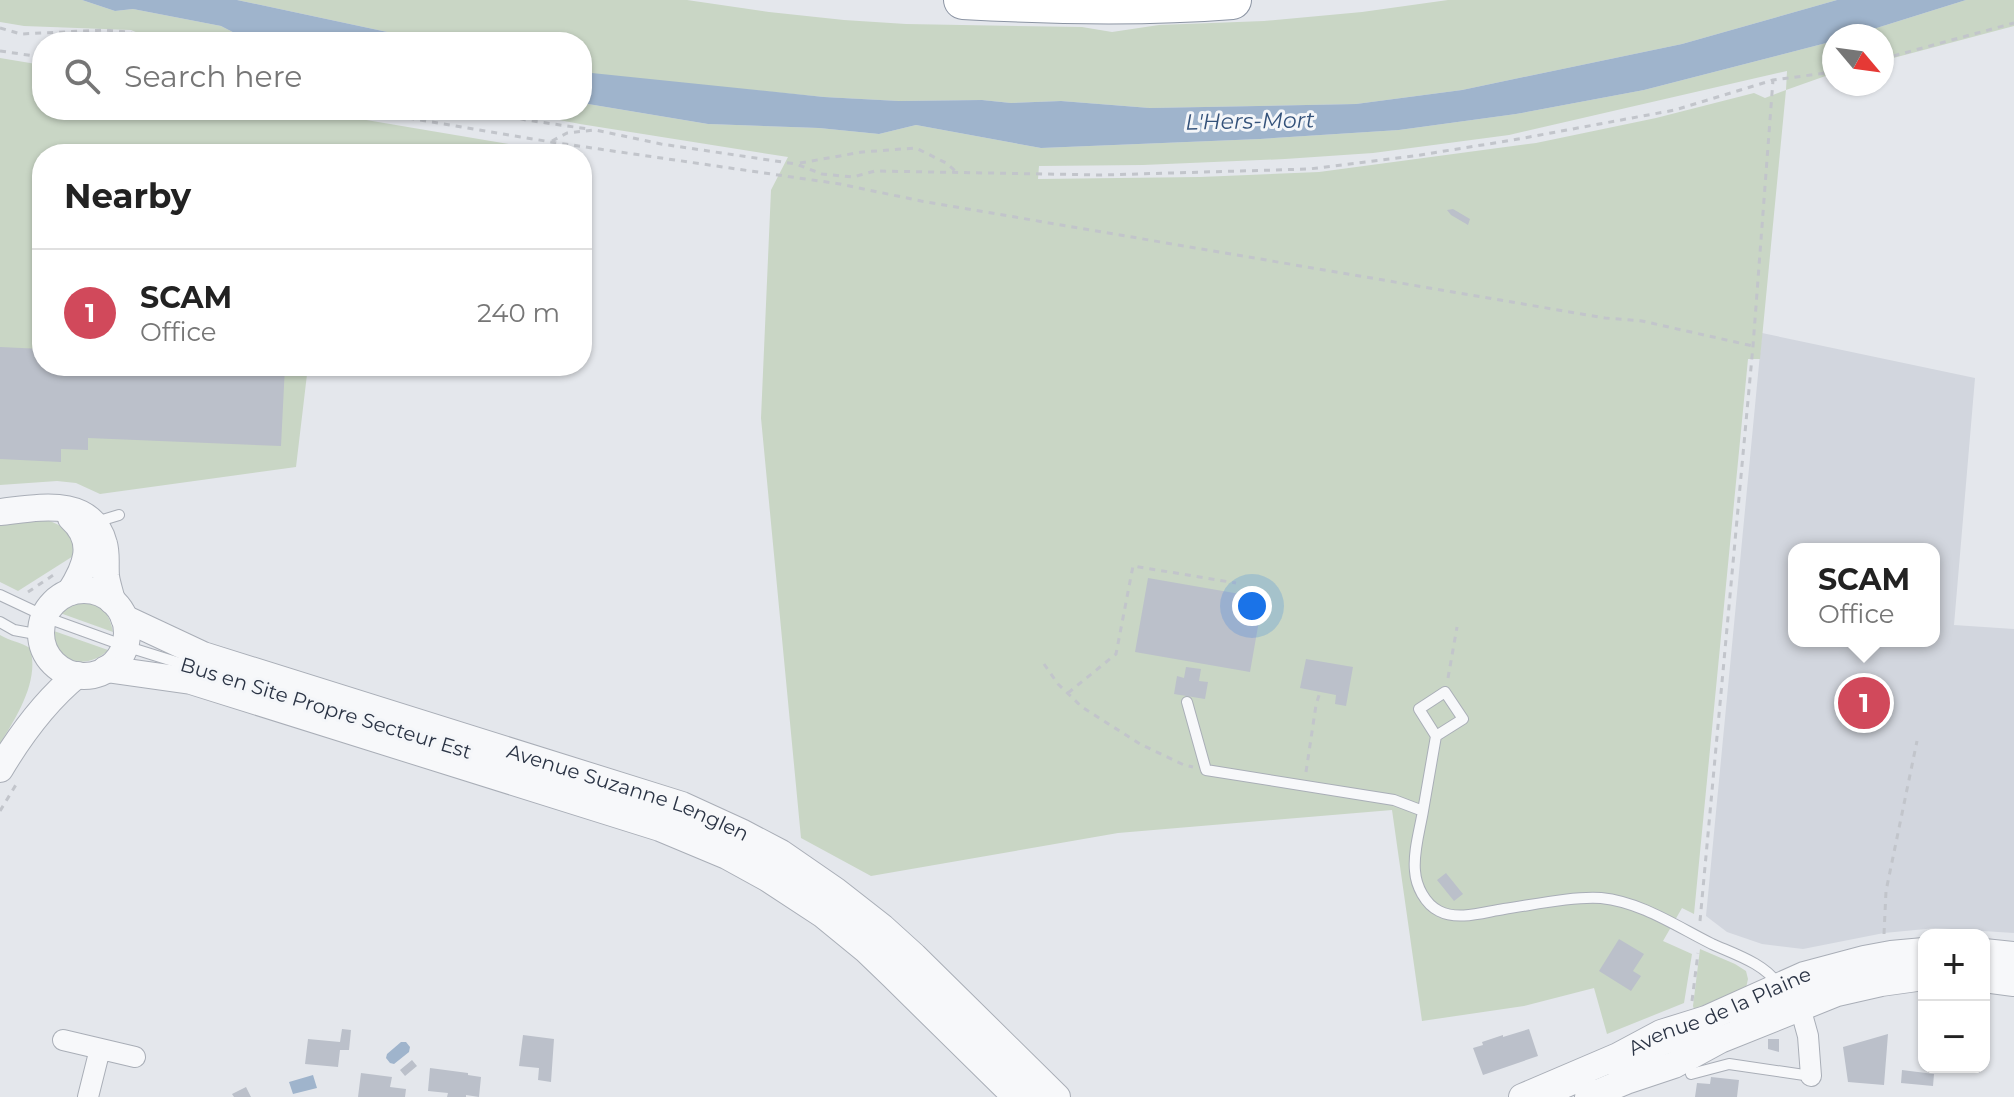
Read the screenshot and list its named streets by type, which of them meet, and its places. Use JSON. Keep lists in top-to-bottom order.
{
  "streets": {
    "street": ["Avenue Suzanne Lenglen", "Avenue de la Plaine"],
    "lane": ["Bus en Site Propre Secteur Est"]
  },
  "water": ["L'Hers-Mort"],
  "north": "bottom right",
  "page": {
    "search": "Search here",
    "heading": "Nearby",
    "list": [
      {
        "mark": "1",
        "name": "SCAM",
        "note": "Office",
        "value": "240 m"
      }
    ],
    "popup": ["SCAM", "Office"],
    "pins": "1",
    "map_buttons": ["+", "−"]
  }
}
